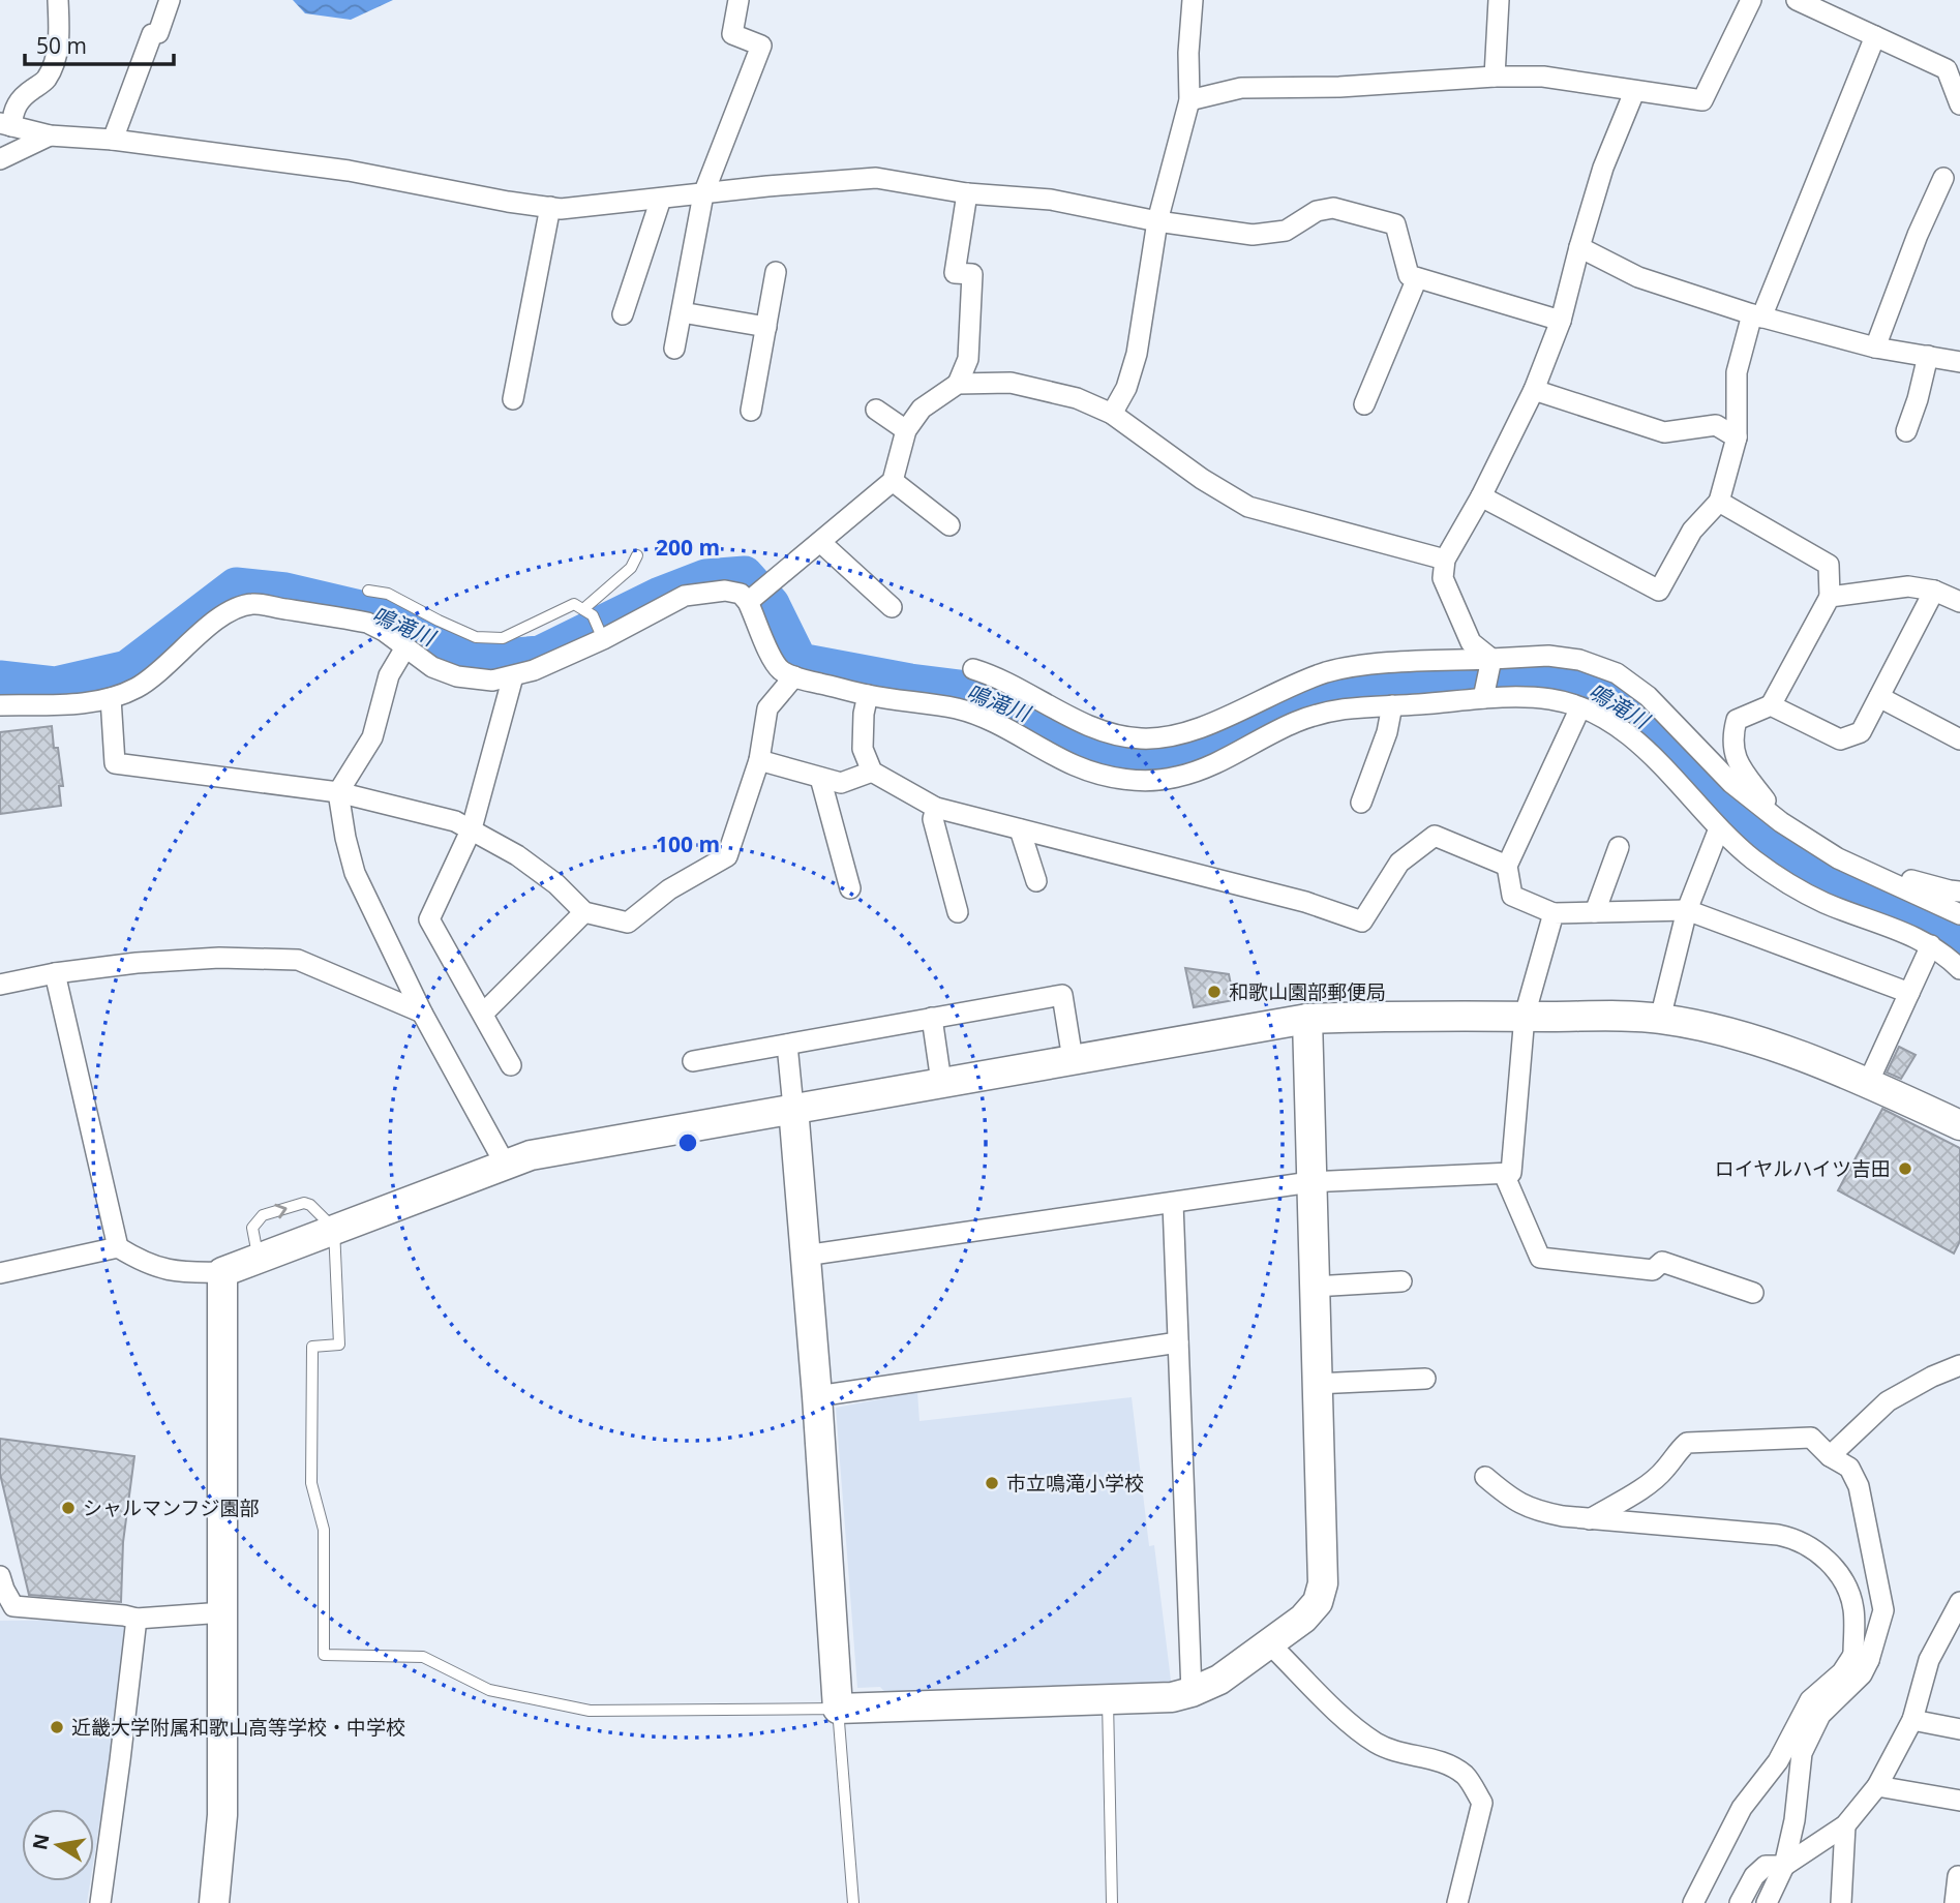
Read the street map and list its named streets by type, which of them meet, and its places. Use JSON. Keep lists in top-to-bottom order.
{
  "water": ["鳴滝川"],
  "places": [
    "和歌山園部郵便局",
    "ロイヤルハイツ吉田",
    "市立鳴滝小学校",
    "シャルマンフジ園部",
    "近畿大学附属和歌山高等学校・中学校"
  ],
  "scale_bar": "50 m",
  "north": "left",
  "rings": ["200 m", "100 m"]
}
